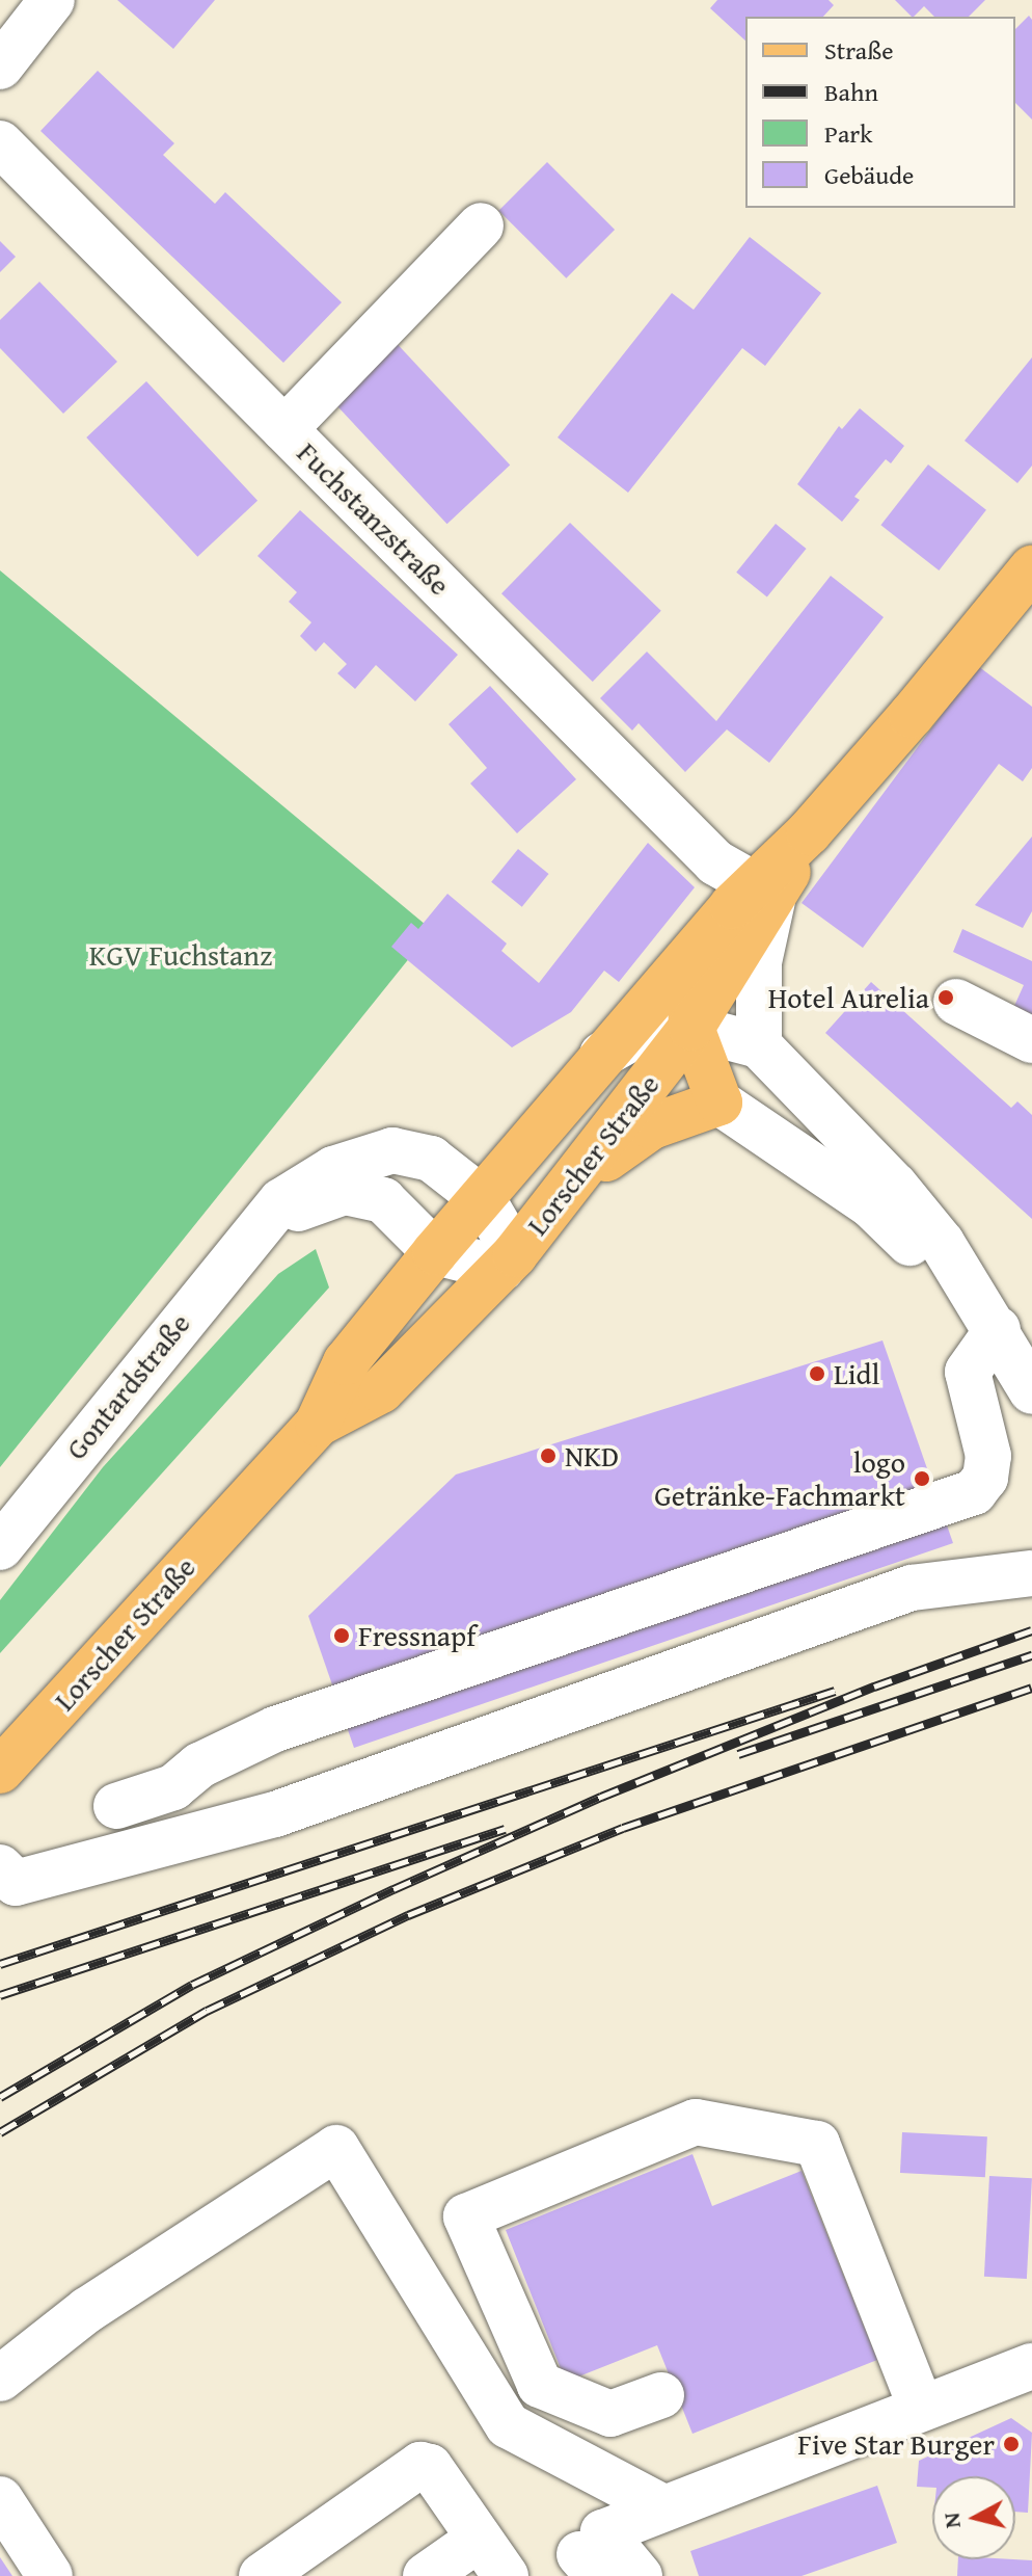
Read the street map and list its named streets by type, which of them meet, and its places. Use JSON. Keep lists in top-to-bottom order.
{
  "streets": {
    "main road": ["Lorscher Straße"],
    "street": ["Fuchstanzstraße", "Gontardstraße"]
  },
  "crossings": [
    ["Fuchstanzstraße", "Lorscher Straße"],
    ["Lorscher Straße", "Gontardstraße"]
  ],
  "parks": ["KGV Fuchstanz"],
  "places": [
    "Hotel Aurelia",
    "Lidl",
    "NKD",
    "logo Getränke-Fachmarkt",
    "Fressnapf",
    "Five Star Burger"
  ],
  "legend": [
    "Straße",
    "Bahn",
    "Park",
    "Gebäude"
  ],
  "north": "left"
}
